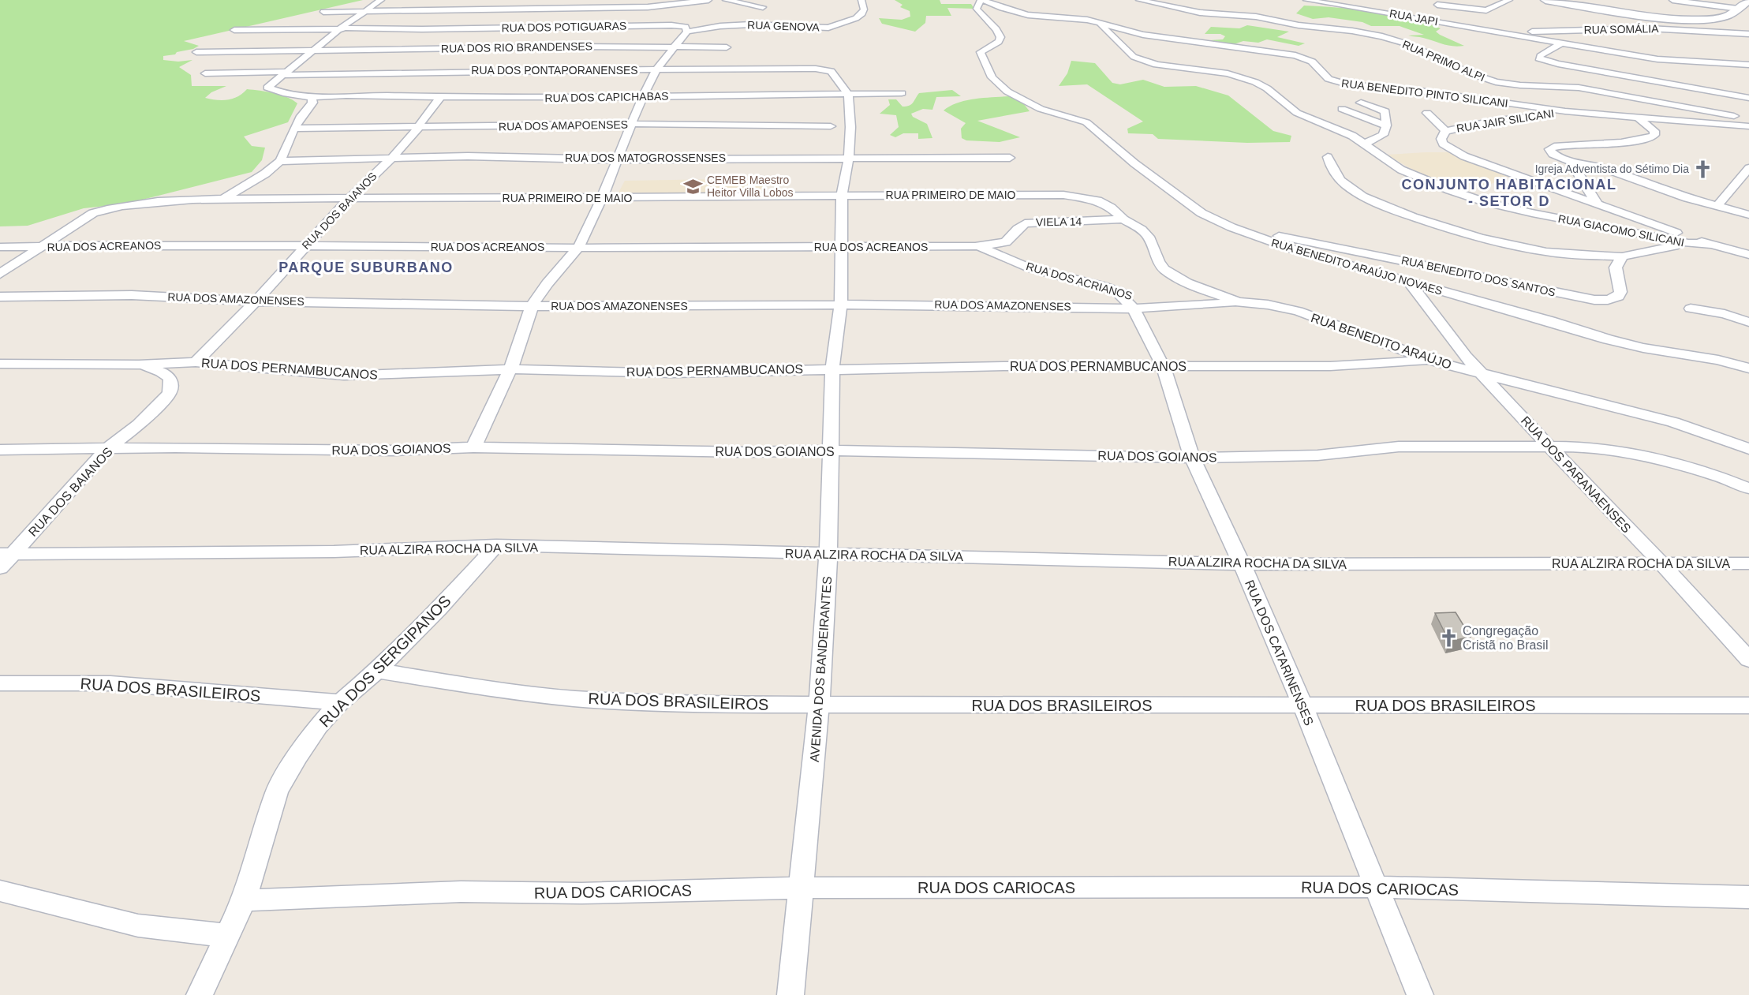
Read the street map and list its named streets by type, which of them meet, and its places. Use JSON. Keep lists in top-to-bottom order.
{
  "streets": {
    "street": [
      "RUA JAPI",
      "RUA GENOVA",
      "RUA DOS POTIGUARAS",
      "RUA SOMÁLIA",
      "RUA DOS RIO BRANDENSES",
      "RUA PRIMO ALPI",
      "RUA DOS PONTAPORANENSES",
      "RUA BENEDITO PINTO SILICANI",
      "RUA DOS CAPICHABAS",
      "RUA JAIR SILICANI",
      "RUA DOS AMAPOENSES",
      "RUA DOS MATOGROSSENSES",
      "RUA PRIMEIRO DE MAIO",
      "RUA DOS BAIANOS",
      "VIELA 14",
      "RUA GIACOMO SILICANI",
      "RUA DOS ACREANOS",
      "RUA BENEDITO ARAÚJO NOVAES",
      "RUA BENEDITO DOS SANTOS",
      "RUA DOS ACRIANOS",
      "RUA DOS AMAZONENSES",
      "RUA BENEDITO ARAÚJO",
      "RUA DOS PERNAMBUCANOS",
      "RUA DOS GOIANOS",
      "RUA DOS PARANAENSES",
      "RUA ALZIRA ROCHA DA SILVA",
      "RUA DOS CATARINENSES",
      "RUA DOS SERGIPANOS",
      "AVENIDA DOS BANDEIRANTES",
      "RUA DOS BRASILEIROS",
      "RUA DOS CARIOCAS"
    ]
  },
  "crossings": [
    ["RUA JAPI", "RUA SOMÁLIA"],
    ["RUA GENOVA", "RUA DOS POTIGUARAS"],
    ["RUA DOS PONTAPORANENSES", "RUA DOS CAPICHABAS"],
    ["RUA DOS PONTAPORANENSES", "AVENIDA DOS BANDEIRANTES"],
    ["RUA BENEDITO PINTO SILICANI", "RUA JAIR SILICANI"],
    ["RUA BENEDITO PINTO SILICANI", "RUA GIACOMO SILICANI"],
    ["RUA BENEDITO PINTO SILICANI", "RUA BENEDITO ARAÚJO NOVAES"],
    ["RUA DOS CAPICHABAS", "RUA DOS BAIANOS"],
    ["RUA DOS CAPICHABAS", "AVENIDA DOS BANDEIRANTES"],
    ["RUA DOS AMAPOENSES", "RUA DOS BAIANOS"],
    ["RUA DOS AMAPOENSES", "AVENIDA DOS BANDEIRANTES"],
    ["RUA DOS MATOGROSSENSES", "RUA DOS BAIANOS"],
    ["RUA DOS MATOGROSSENSES", "AVENIDA DOS BANDEIRANTES"],
    ["RUA PRIMEIRO DE MAIO", "RUA DOS BAIANOS"],
    ["RUA PRIMEIRO DE MAIO", "RUA DOS ACREANOS"],
    ["RUA PRIMEIRO DE MAIO", "RUA BENEDITO ARAÚJO"],
    ["RUA PRIMEIRO DE MAIO", "AVENIDA DOS BANDEIRANTES"],
    ["RUA DOS BAIANOS", "RUA DOS ACREANOS"],
    ["RUA DOS BAIANOS", "RUA DOS AMAZONENSES"],
    ["RUA DOS BAIANOS", "RUA DOS PERNAMBUCANOS"],
    ["RUA DOS BAIANOS", "RUA DOS GOIANOS"],
    ["RUA DOS BAIANOS", "RUA ALZIRA ROCHA DA SILVA"],
    ["VIELA 14", "RUA DOS ACREANOS"],
    ["VIELA 14", "RUA DOS ACRIANOS"],
    ["VIELA 14", "RUA BENEDITO ARAÚJO"],
    ["RUA DOS ACREANOS", "RUA DOS ACRIANOS"],
    ["RUA DOS ACREANOS", "AVENIDA DOS BANDEIRANTES"],
    ["RUA BENEDITO ARAÚJO NOVAES", "RUA BENEDITO DOS SANTOS"],
    ["RUA BENEDITO ARAÚJO NOVAES", "RUA DOS PARANAENSES"],
    ["RUA DOS ACRIANOS", "RUA DOS AMAZONENSES"],
    ["RUA DOS ACRIANOS", "RUA DOS CATARINENSES"],
    ["RUA DOS AMAZONENSES", "RUA BENEDITO ARAÚJO"],
    ["RUA DOS AMAZONENSES", "RUA DOS CATARINENSES"],
    ["RUA DOS AMAZONENSES", "AVENIDA DOS BANDEIRANTES"],
    ["RUA BENEDITO ARAÚJO", "RUA DOS PERNAMBUCANOS"],
    ["RUA BENEDITO ARAÚJO", "RUA DOS PARANAENSES"],
    ["RUA DOS PERNAMBUCANOS", "RUA DOS CATARINENSES"],
    ["RUA DOS PERNAMBUCANOS", "AVENIDA DOS BANDEIRANTES"],
    ["RUA DOS GOIANOS", "RUA DOS PARANAENSES"],
    ["RUA DOS GOIANOS", "RUA DOS CATARINENSES"],
    ["RUA DOS GOIANOS", "AVENIDA DOS BANDEIRANTES"],
    ["RUA DOS PARANAENSES", "RUA ALZIRA ROCHA DA SILVA"],
    ["RUA ALZIRA ROCHA DA SILVA", "RUA DOS CATARINENSES"],
    ["RUA ALZIRA ROCHA DA SILVA", "RUA DOS SERGIPANOS"],
    ["RUA ALZIRA ROCHA DA SILVA", "AVENIDA DOS BANDEIRANTES"],
    ["RUA DOS CATARINENSES", "RUA DOS BRASILEIROS"],
    ["RUA DOS CATARINENSES", "RUA DOS CARIOCAS"],
    ["RUA DOS SERGIPANOS", "RUA DOS BRASILEIROS"],
    ["RUA DOS SERGIPANOS", "RUA DOS CARIOCAS"],
    ["AVENIDA DOS BANDEIRANTES", "RUA DOS BRASILEIROS"],
    ["AVENIDA DOS BANDEIRANTES", "RUA DOS CARIOCAS"]
  ],
  "districts": ["CONJUNTO HABITACIONAL - SETOR D", "PARQUE SUBURBANO"],
  "places": {
    "church": ["Igreja Adventista do Sétimo Dia", "Congregação Cristã no Brasil"],
    "school or university": ["CEMEB Maestro Heitor Villa Lobos"]
  }
}
